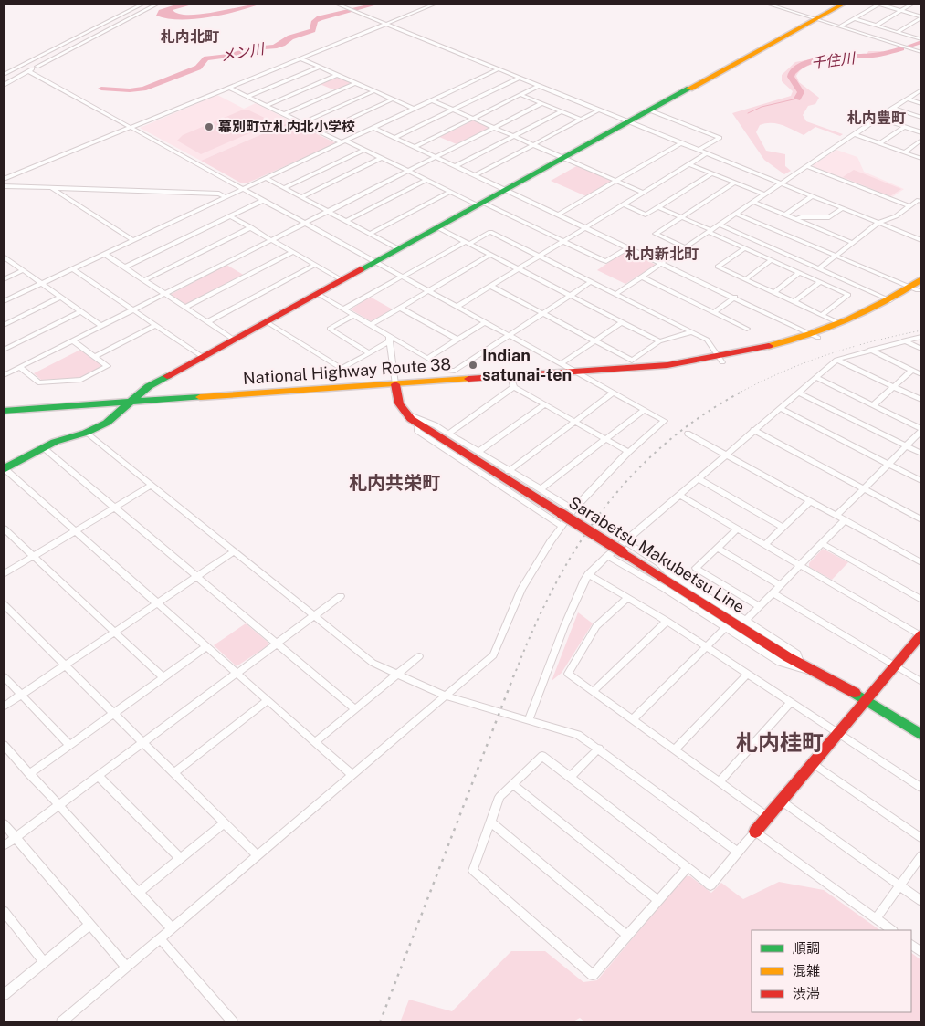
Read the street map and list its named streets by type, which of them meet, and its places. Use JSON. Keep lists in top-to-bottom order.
{
  "streets": {
    "main road": ["National Highway Route 38", "Sarabetsu Makubetsu Line"]
  },
  "districts": [
    "札内北町",
    "札内豊町",
    "札内新北町",
    "札内共栄町",
    "札内桂町"
  ],
  "water": ["メン川", "千住川"],
  "places": ["幕別町立札内北小学校", "Indian satunai-ten"],
  "legend": ["順調", "混雑", "渋滞"]
}
